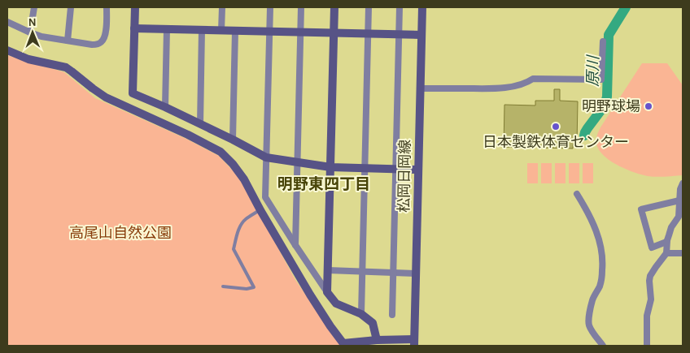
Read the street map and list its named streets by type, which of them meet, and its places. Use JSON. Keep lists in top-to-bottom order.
{
  "streets": {
    "street": ["松岡日岡線"]
  },
  "districts": ["明野東四丁目"],
  "water": ["原川"],
  "parks": ["高尾山自然公園"],
  "places": ["明野球場", "日本製鉄体育センター"],
  "north": "top"
}
